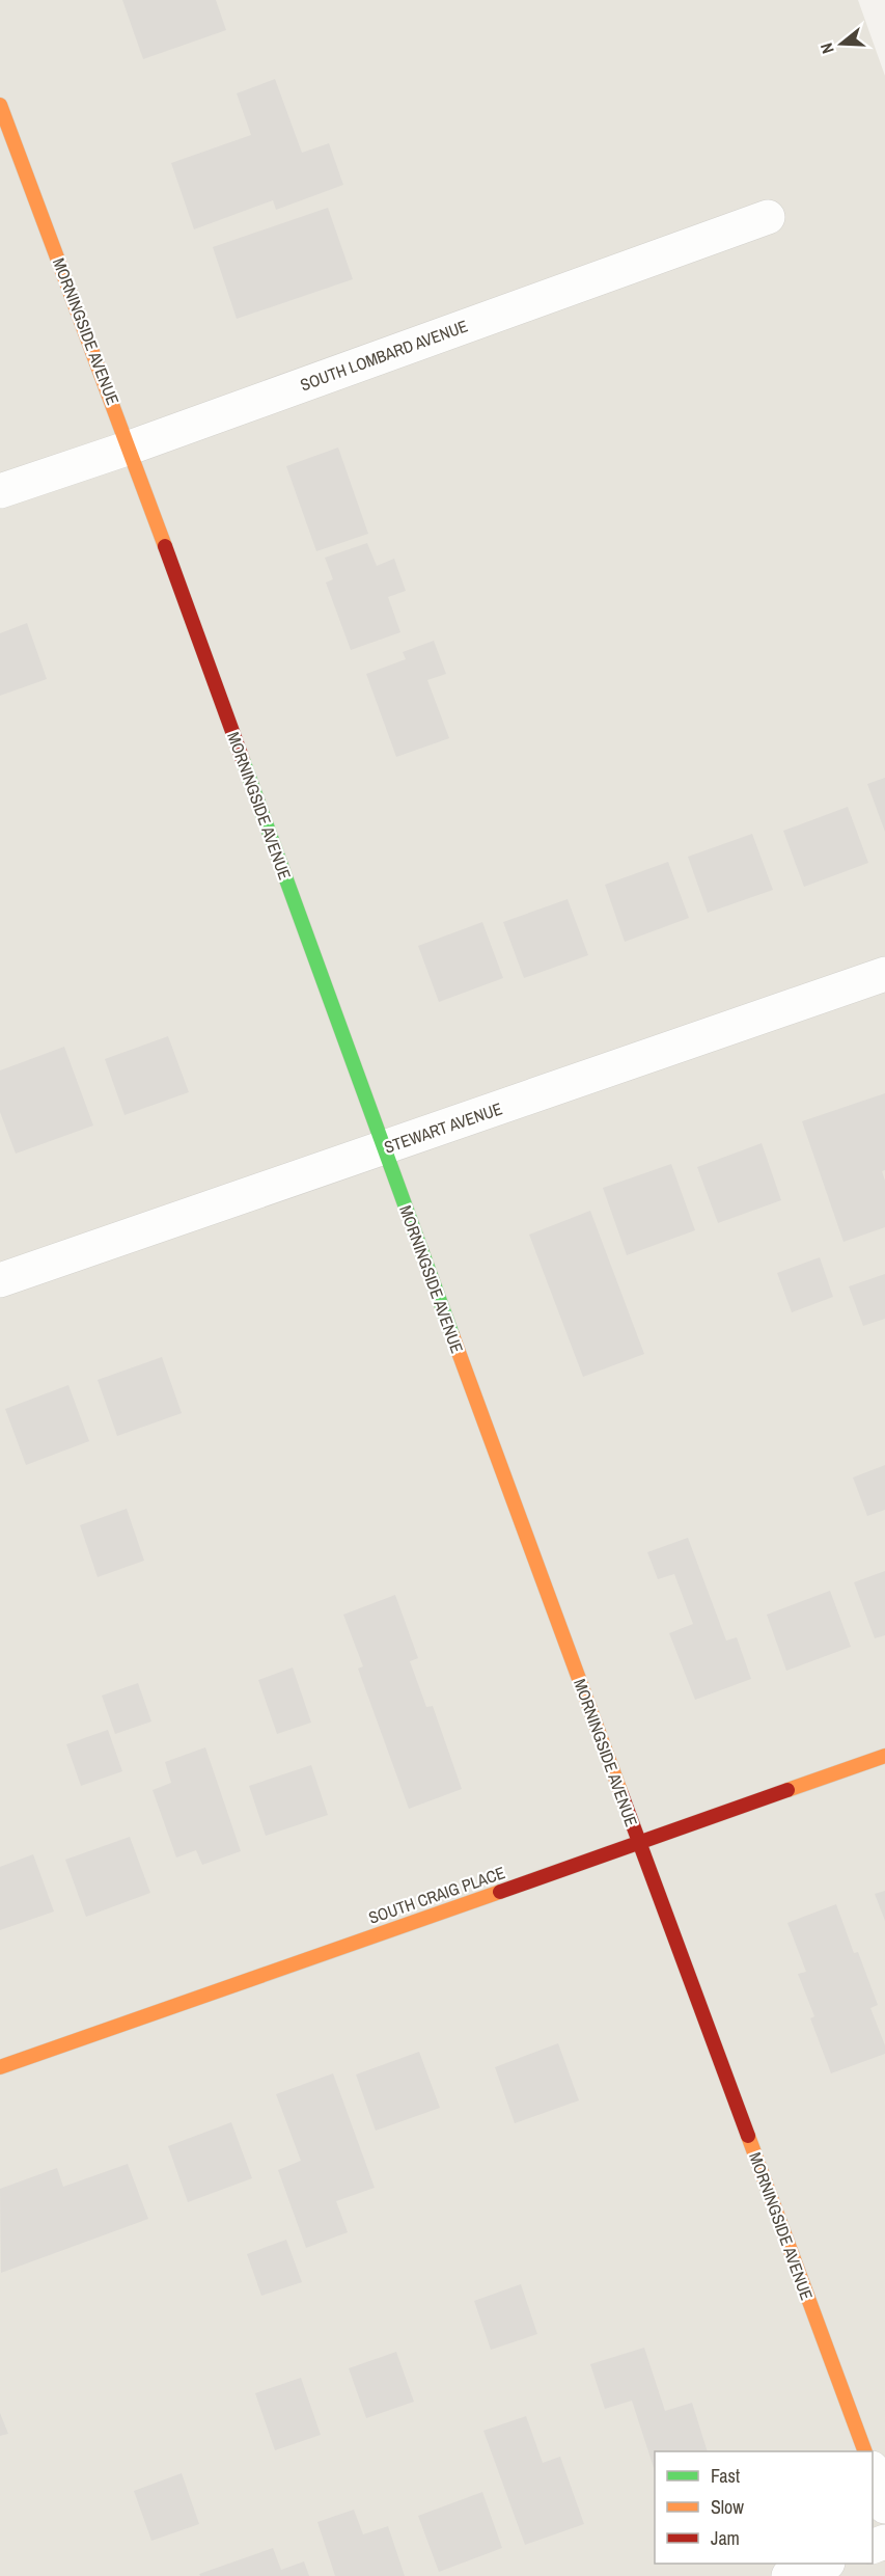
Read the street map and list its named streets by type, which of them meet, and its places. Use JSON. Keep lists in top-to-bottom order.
{
  "streets": {
    "street": [
      "MORNINGSIDE AVENUE",
      "SOUTH LOMBARD AVENUE",
      "STEWART AVENUE",
      "SOUTH CRAIG PLACE"
    ]
  },
  "crossings": [
    ["MORNINGSIDE AVENUE", "SOUTH LOMBARD AVENUE"],
    ["MORNINGSIDE AVENUE", "STEWART AVENUE"],
    ["MORNINGSIDE AVENUE", "SOUTH CRAIG PLACE"]
  ],
  "legend": ["Fast", "Slow", "Jam"],
  "north": "left"
}
